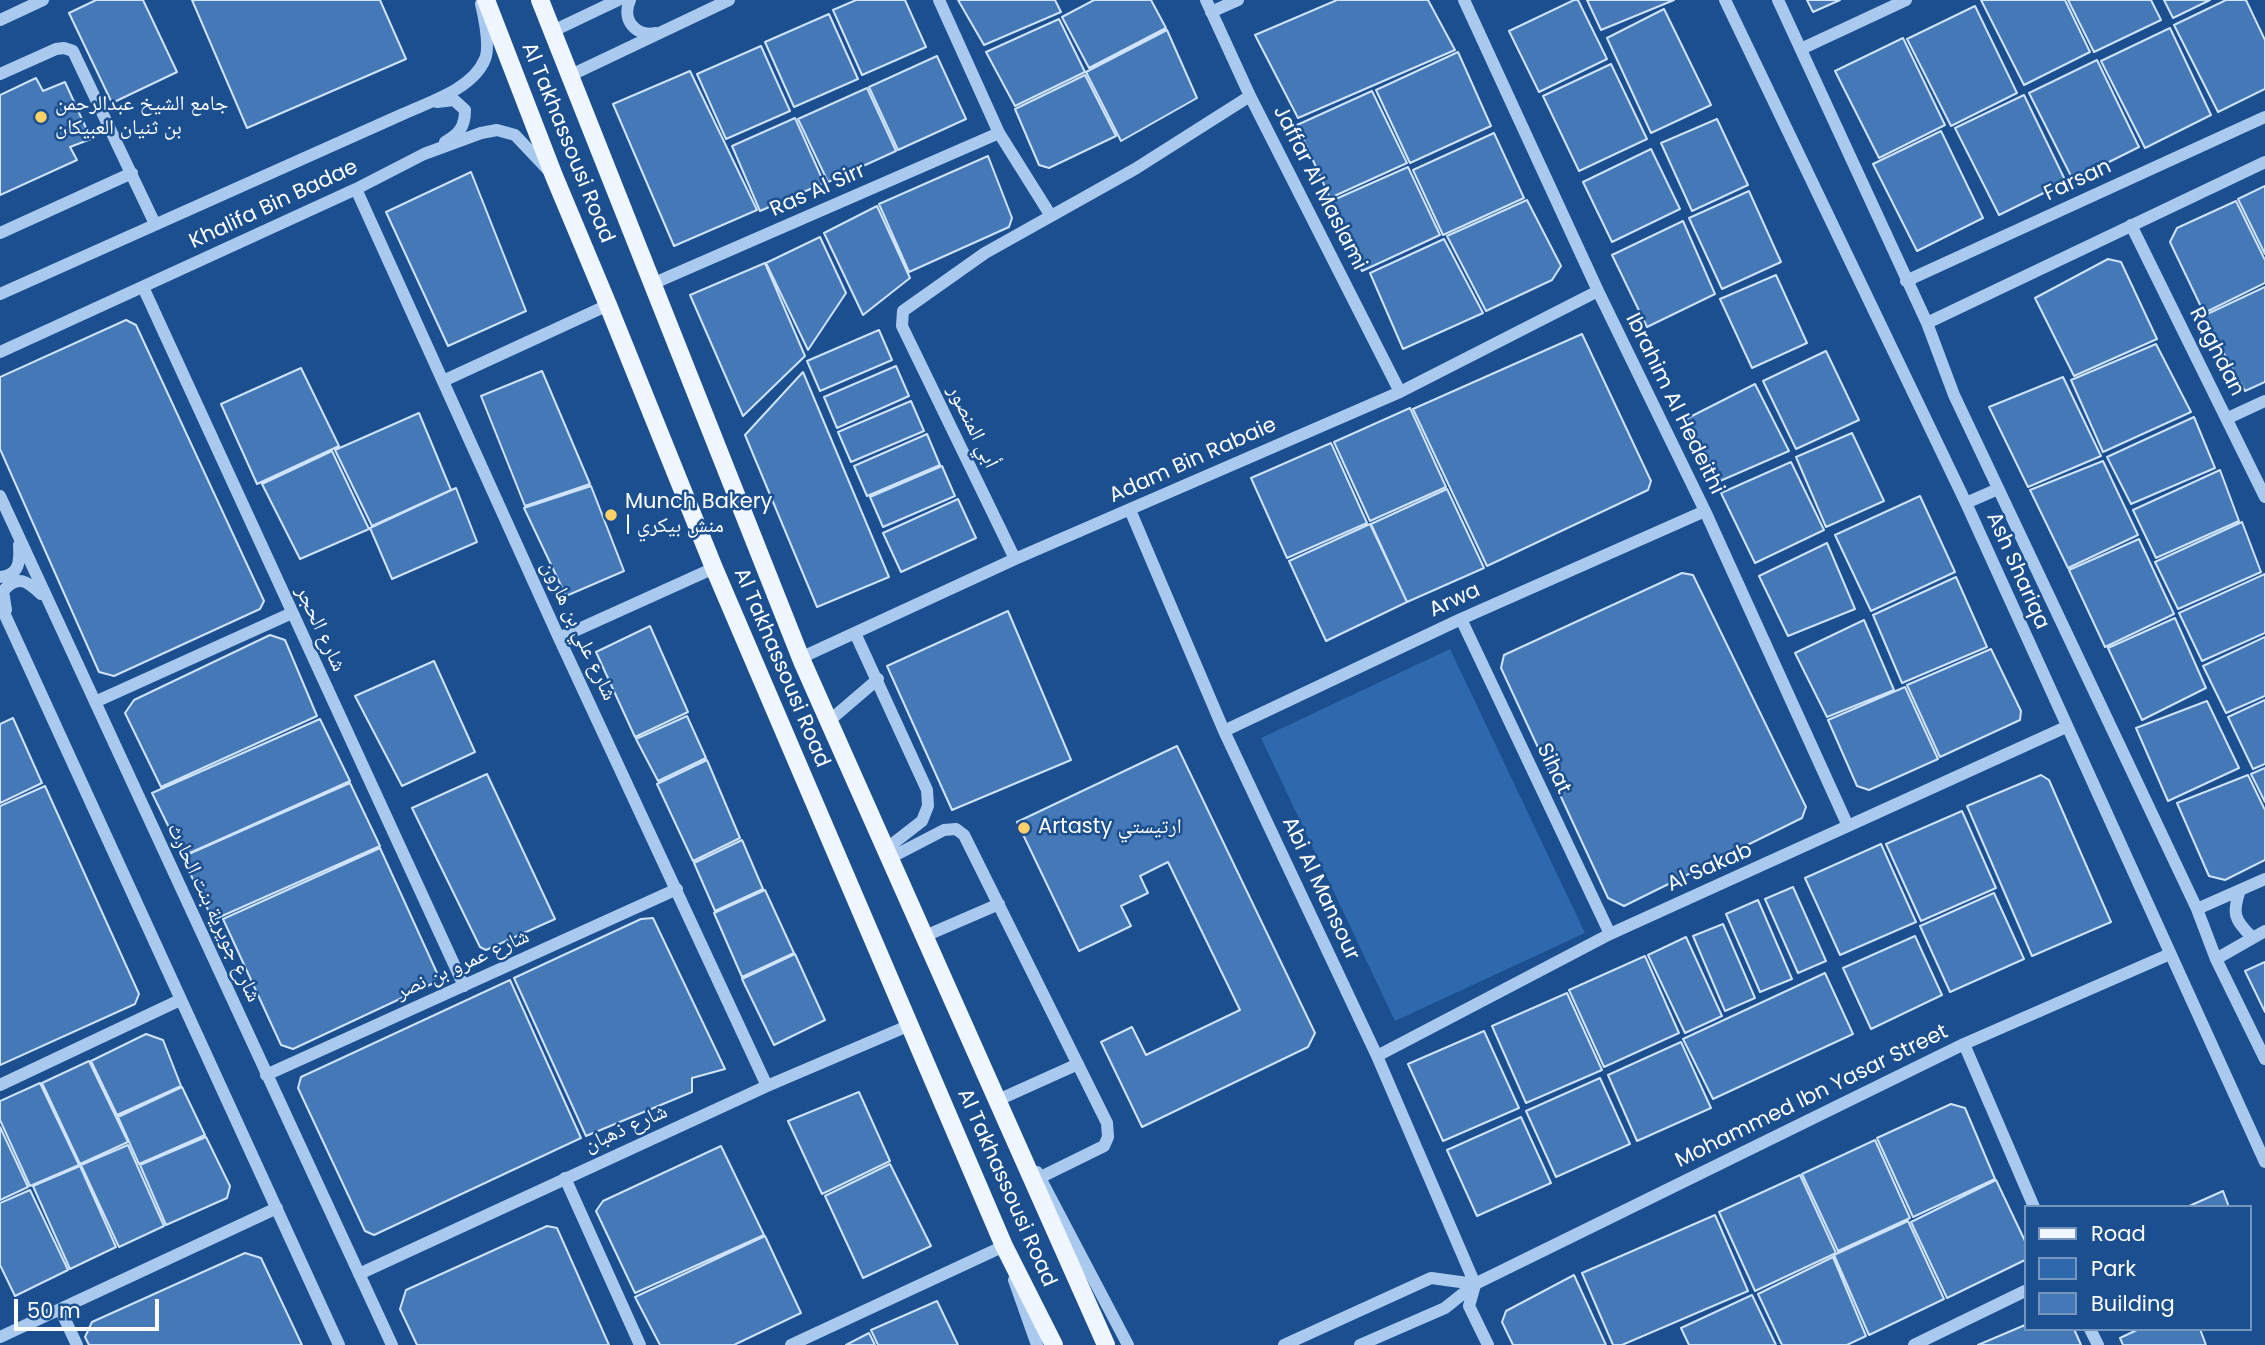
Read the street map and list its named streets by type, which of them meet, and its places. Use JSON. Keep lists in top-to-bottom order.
{
  "streets": {
    "main road": ["Al Takhassousi Road"],
    "street": [
      "Farsan",
      "Jaffar Al Maslami",
      "Ras Al Sirr",
      "Khalifa Bin Badae",
      "Raghdan",
      "Ibrahim Al Hedeithi",
      "أبي المنصور",
      "Adam Bin Rabaie",
      "Ash Shariqa",
      "Arwa",
      "شارع الحجر",
      "شارع علي بن هارون",
      "Sihat",
      "Al Sakab",
      "Abi Al Mansour",
      "شارع جويرية بنت الحارث",
      "شارع عمرو بن نصر",
      "Mohammed Ibn Yasar Street",
      "شارع ذهبان"
    ]
  },
  "crossings": [
    ["Al Takhassousi Road", "Ras Al Sirr"],
    ["Al Takhassousi Road", "Khalifa Bin Badae"],
    ["Al Takhassousi Road", "Adam Bin Rabaie"],
    ["Al Takhassousi Road", "شارع ذهبان"],
    ["Farsan", "Ash Shariqa"],
    ["Jaffar Al Maslami", "Adam Bin Rabaie"],
    ["Khalifa Bin Badae", "شارع الحجر"],
    ["Khalifa Bin Badae", "شارع علي بن هارون"],
    ["Ibrahim Al Hedeithi", "Adam Bin Rabaie"],
    ["Ibrahim Al Hedeithi", "Arwa"],
    ["Ibrahim Al Hedeithi", "Al Sakab"],
    ["أبي المنصور", "Adam Bin Rabaie"],
    ["Adam Bin Rabaie", "Abi Al Mansour"],
    ["Ash Shariqa", "Al Sakab"],
    ["Ash Shariqa", "Mohammed Ibn Yasar Street"],
    ["Arwa", "Sihat"],
    ["Arwa", "Abi Al Mansour"],
    ["شارع الحجر", "شارع عمرو بن نصر"],
    ["شارع علي بن هارون", "شارع عمرو بن نصر"],
    ["شارع علي بن هارون", "شارع ذهبان"],
    ["Sihat", "Al Sakab"],
    ["Al Sakab", "Abi Al Mansour"],
    ["Abi Al Mansour", "Mohammed Ibn Yasar Street"],
    ["شارع جويرية بنت الحارث", "شارع عمرو بن نصر"],
    ["شارع جويرية بنت الحارث", "شارع ذهبان"]
  ],
  "places": ["جامع الشيخ عبدالرحمن بن ثنيان العبيكان", "Munch Bakery | منش بيكري", "Artasty ارتيستي"],
  "legend": ["Road", "Park", "Building"],
  "scale_bar": "50 m"
}
